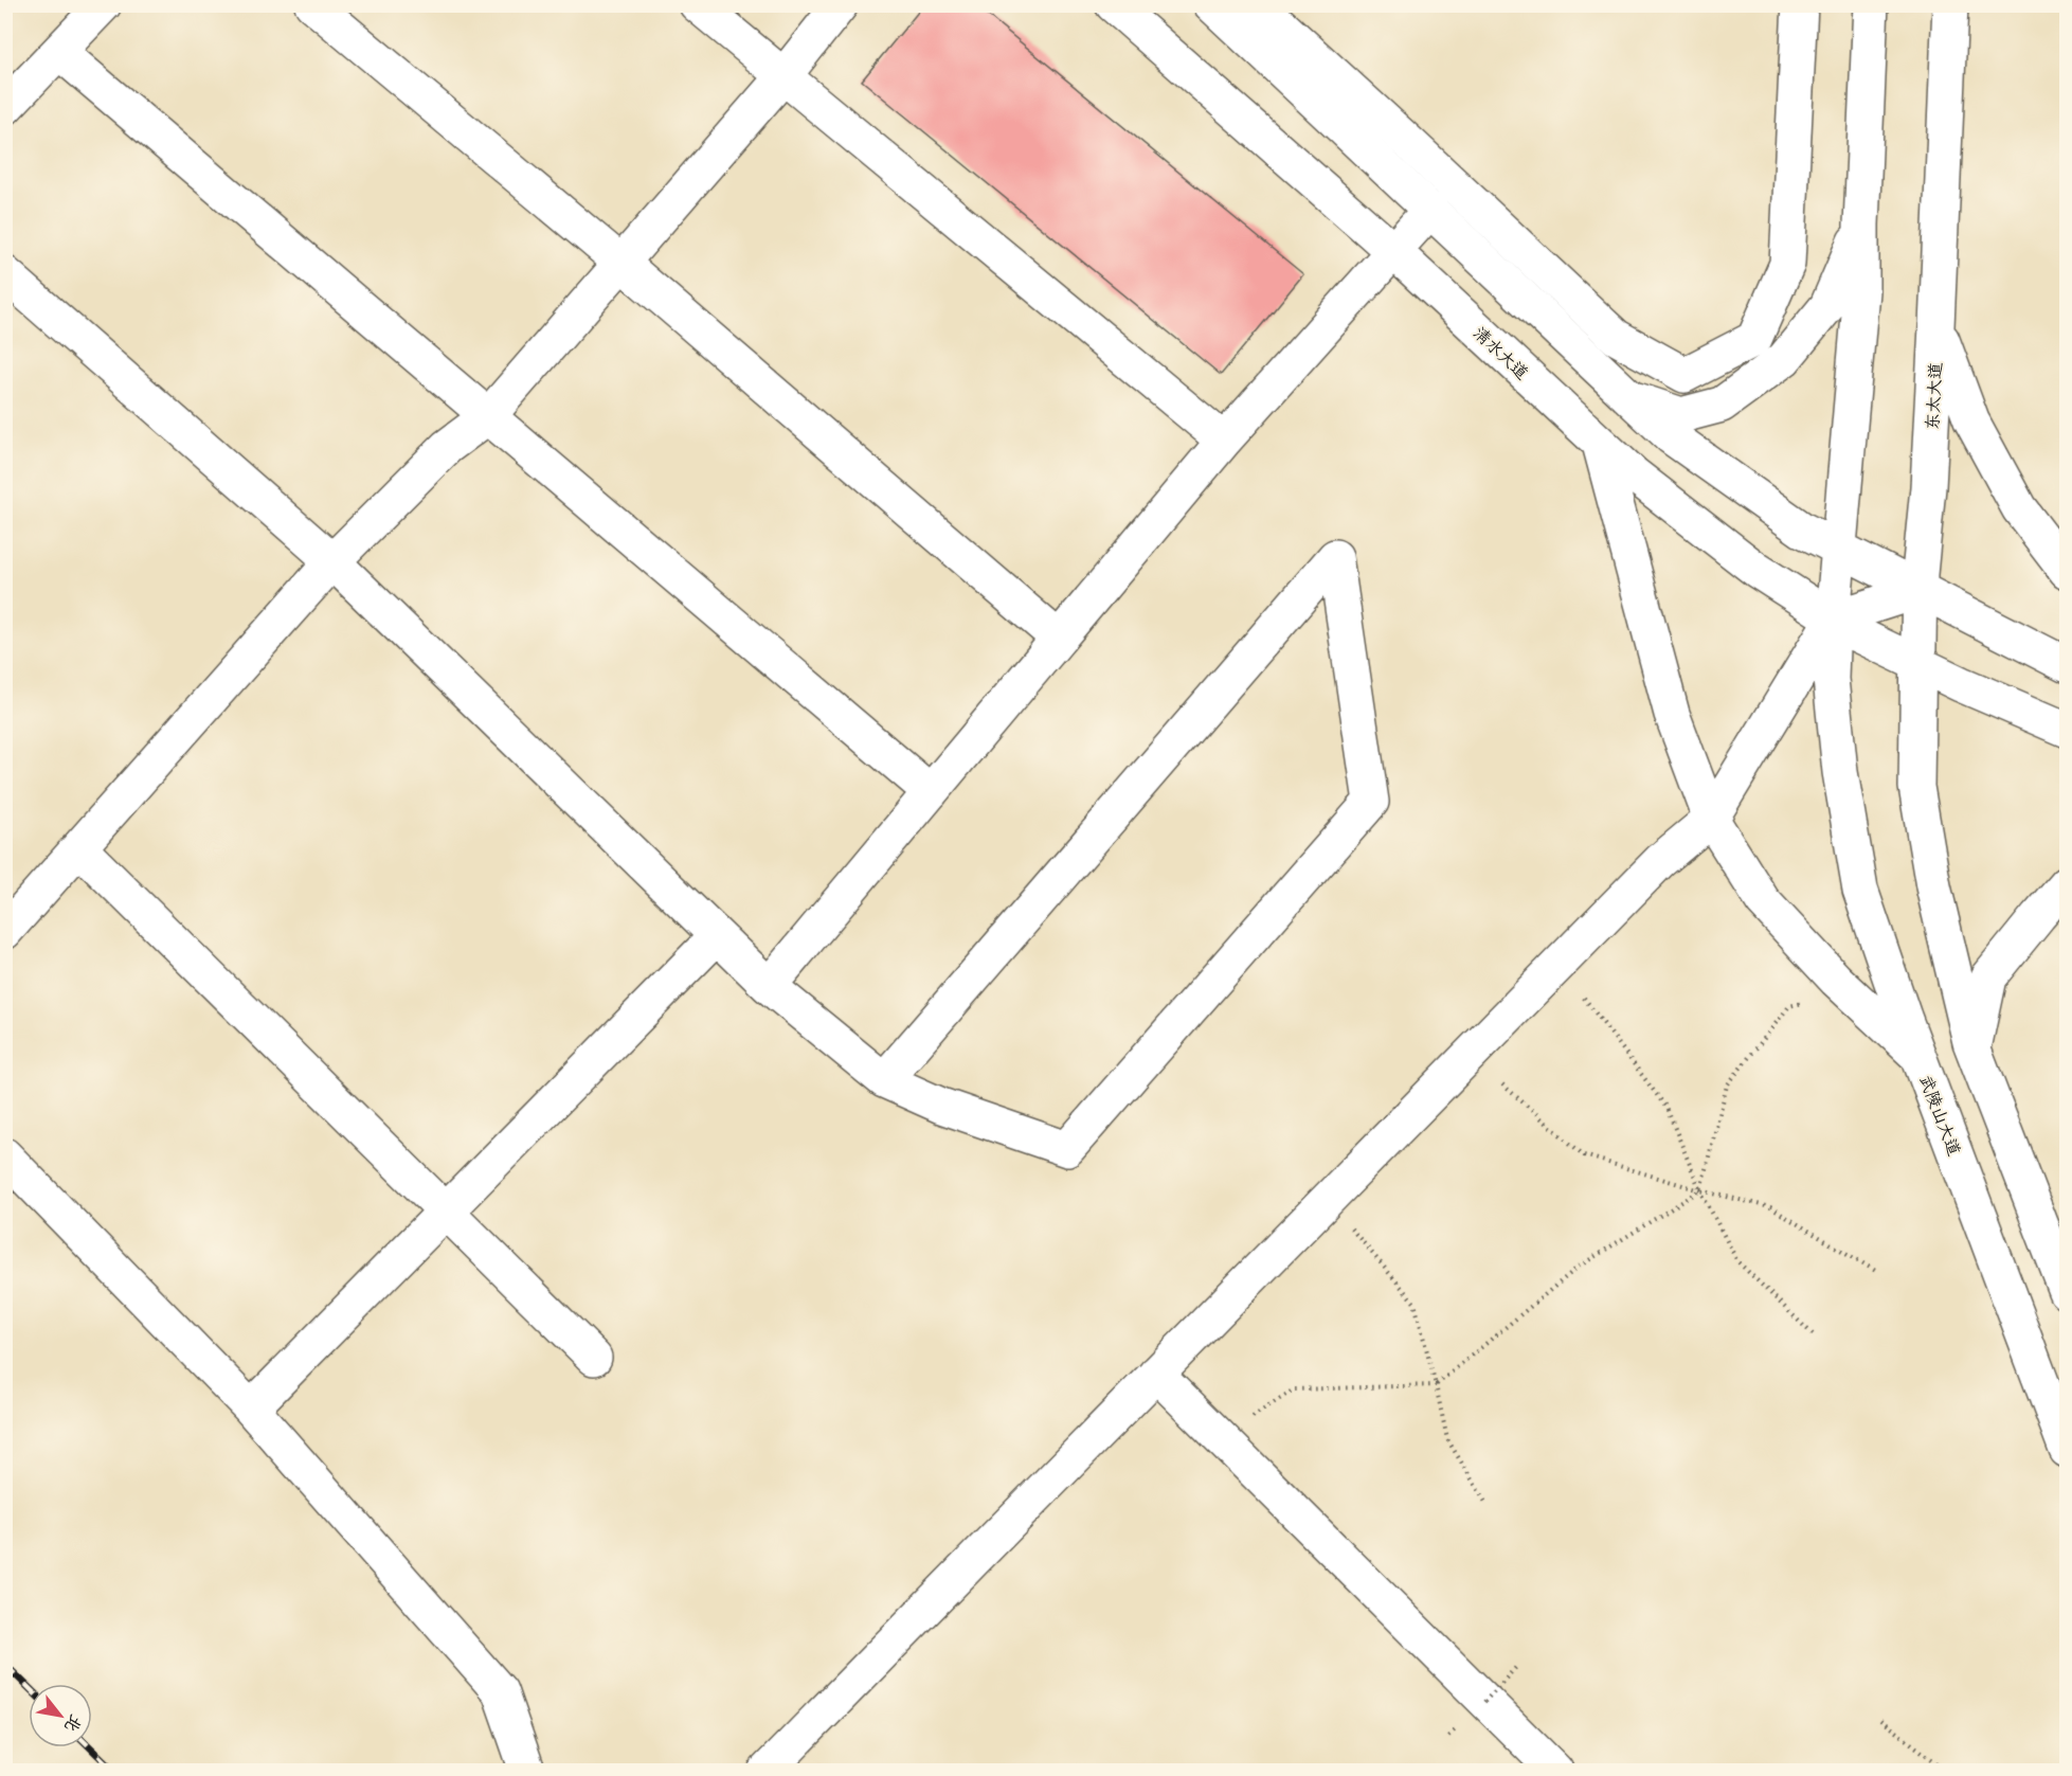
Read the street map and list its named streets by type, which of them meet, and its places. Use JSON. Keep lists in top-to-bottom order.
{
  "streets": {
    "street": ["清水大道", "东太大道", "武陵山大道"]
  },
  "crossings": [
    ["清水大道", "东太大道"],
    ["清水大道", "武陵山大道"]
  ],
  "north": "bottom right"
}
